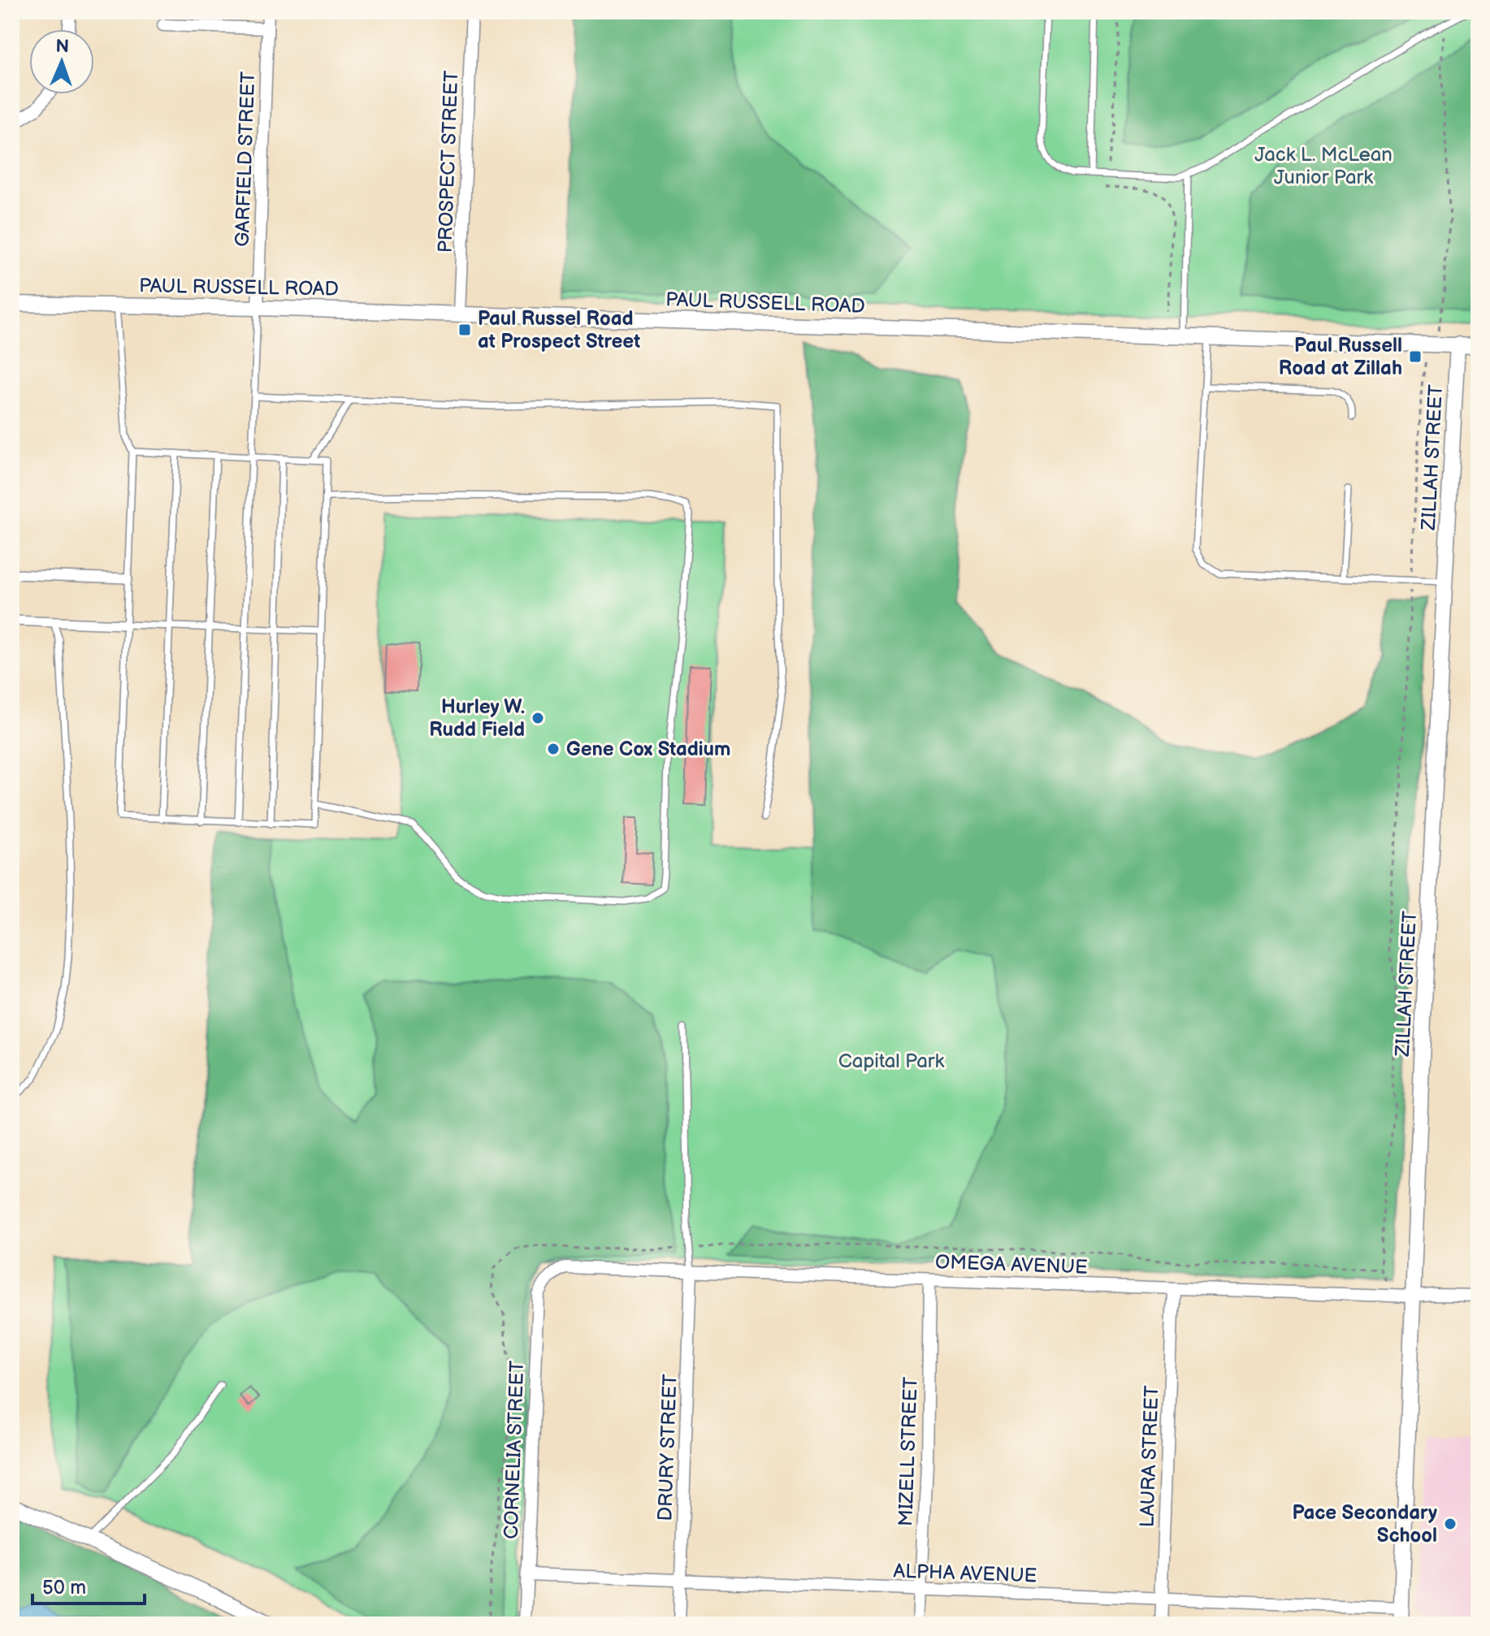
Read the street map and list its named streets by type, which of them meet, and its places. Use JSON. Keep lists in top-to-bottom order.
{
  "streets": {
    "street": [
      "GARFIELD STREET",
      "PROSPECT STREET",
      "PAUL RUSSELL ROAD",
      "ZILLAH STREET",
      "OMEGA AVENUE",
      "DRURY STREET",
      "CORNELIA STREET",
      "MIZELL STREET",
      "LAURA STREET",
      "ALPHA AVENUE"
    ]
  },
  "crossings": [
    ["GARFIELD STREET", "PAUL RUSSELL ROAD"],
    ["PROSPECT STREET", "PAUL RUSSELL ROAD"],
    ["PAUL RUSSELL ROAD", "ZILLAH STREET"],
    ["ZILLAH STREET", "OMEGA AVENUE"],
    ["ZILLAH STREET", "ALPHA AVENUE"],
    ["OMEGA AVENUE", "DRURY STREET"],
    ["OMEGA AVENUE", "CORNELIA STREET"],
    ["OMEGA AVENUE", "MIZELL STREET"],
    ["OMEGA AVENUE", "LAURA STREET"],
    ["DRURY STREET", "ALPHA AVENUE"],
    ["CORNELIA STREET", "ALPHA AVENUE"],
    ["MIZELL STREET", "ALPHA AVENUE"],
    ["LAURA STREET", "ALPHA AVENUE"]
  ],
  "parks": ["Jack L. McLean Junior Park", "Capital Park"],
  "places": {
    "transit": ["Paul Russel Road at Prospect Street", "Paul Russell Road at Zillah"],
    "other": ["Hurley W. Rudd Field", "Gene Cox Stadium", "Pace Secondary School"]
  },
  "scale_bar": "50 m",
  "north": "top"
}
